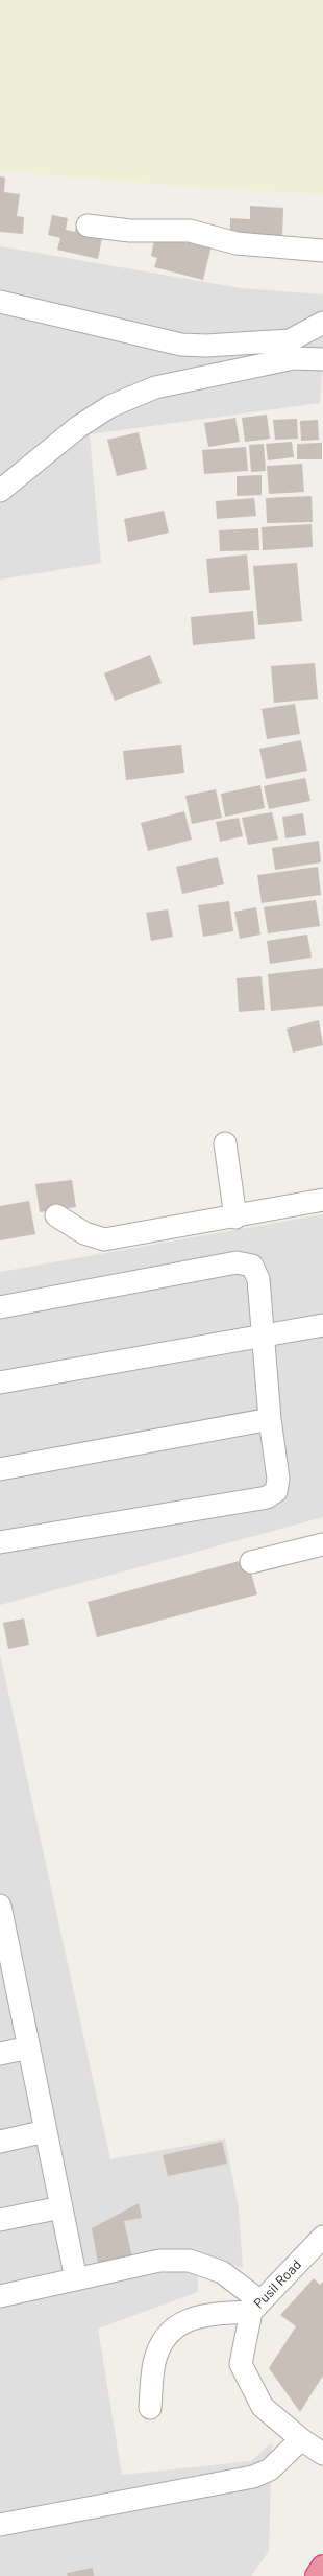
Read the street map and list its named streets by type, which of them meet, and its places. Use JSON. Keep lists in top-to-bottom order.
{
  "streets": {
    "street": ["Pusil Road"]
  }
}
